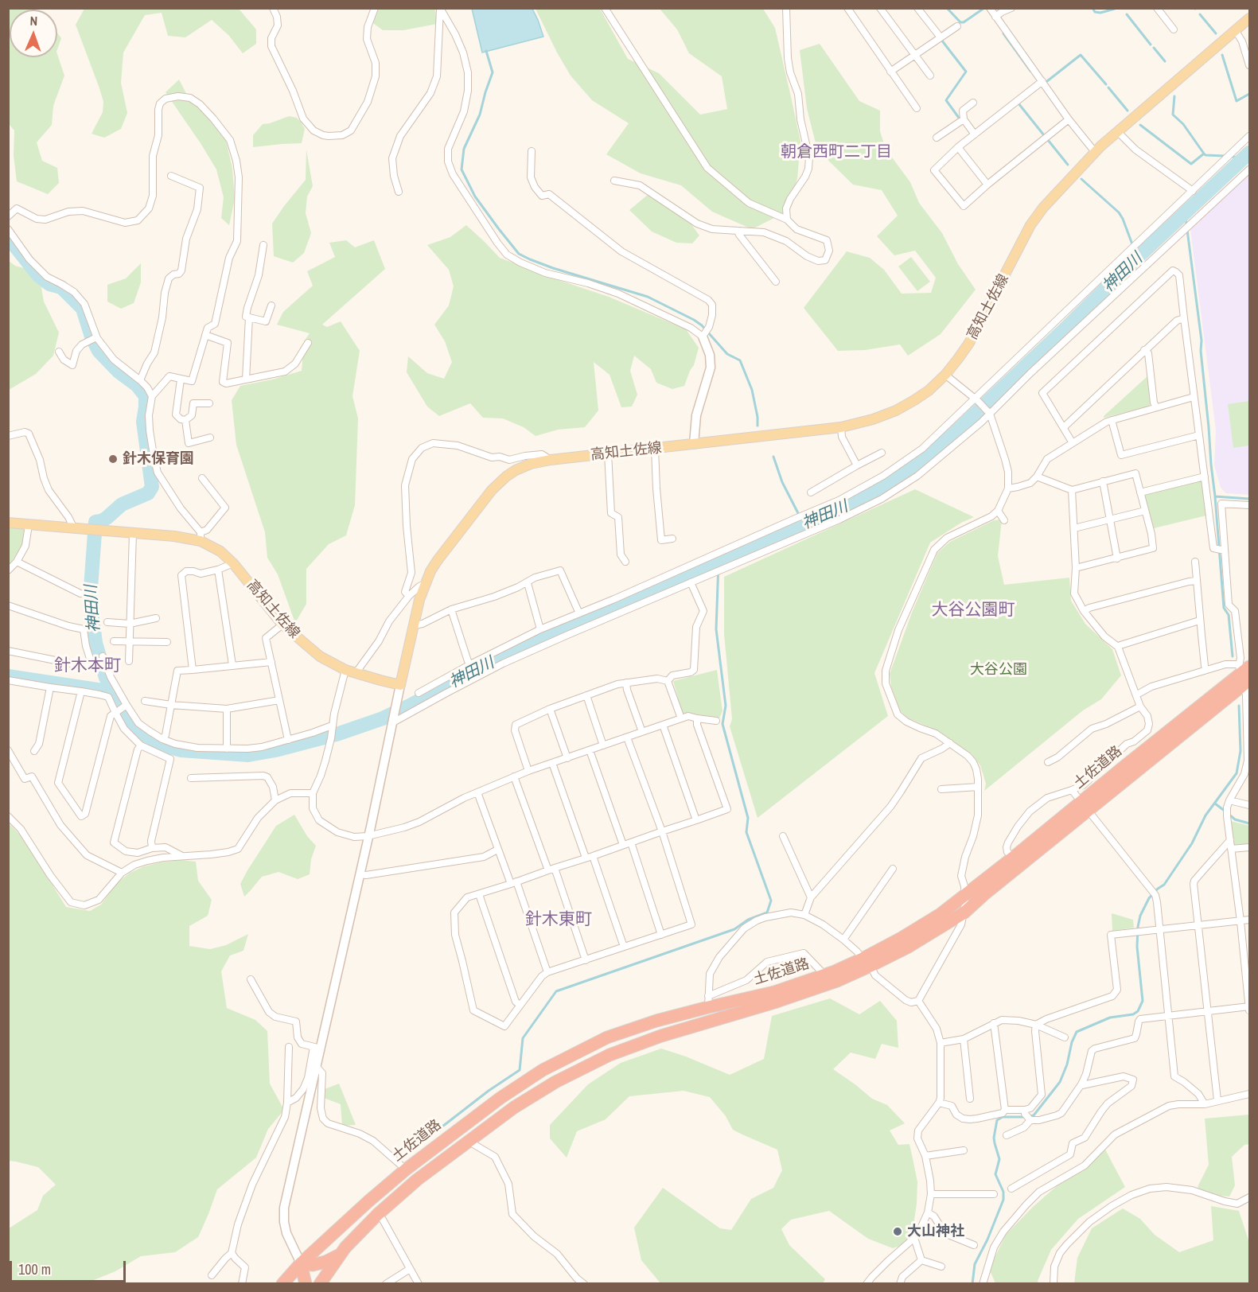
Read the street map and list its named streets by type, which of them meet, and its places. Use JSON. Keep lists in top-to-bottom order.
{
  "streets": {
    "highway": ["土佐道路"],
    "main road": ["高知土佐線"]
  },
  "districts": [
    "朝倉西町二丁目",
    "大谷公園町",
    "針木本町",
    "針木東町"
  ],
  "water": ["神田川"],
  "parks": ["大谷公園"],
  "places": ["針木保育園", "大山神社"],
  "scale_bar": "100 m",
  "north": "top"
}
